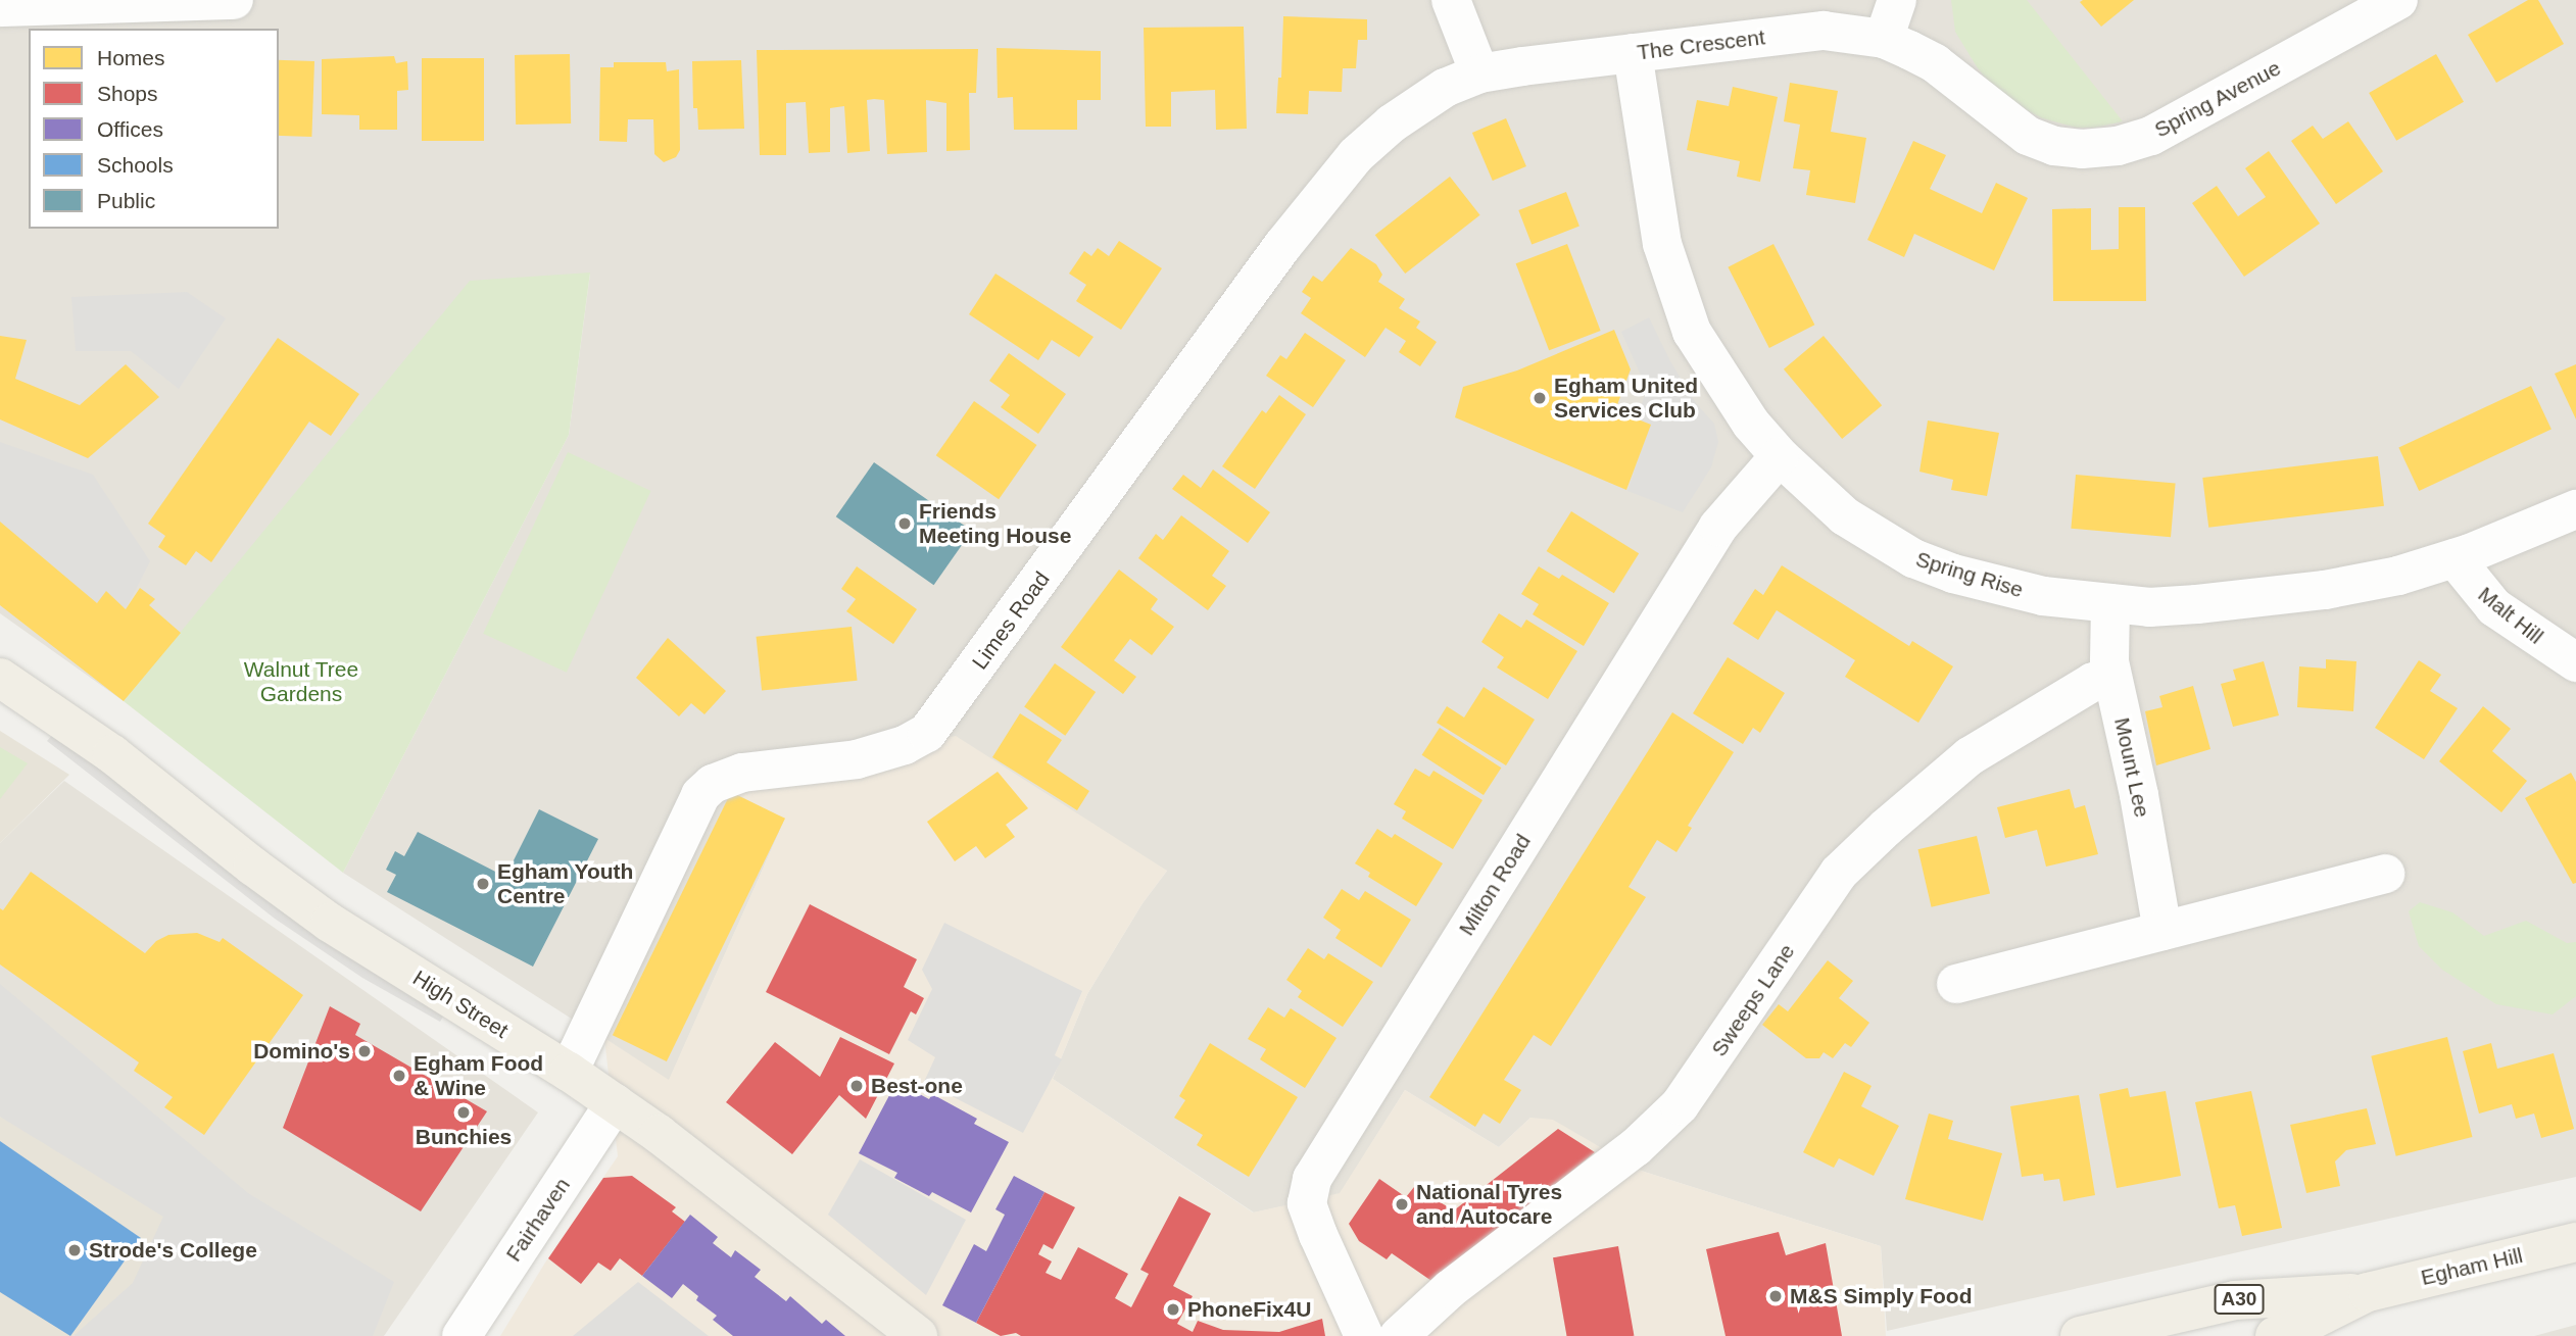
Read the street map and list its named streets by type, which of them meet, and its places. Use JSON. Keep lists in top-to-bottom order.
{
  "streets": {
    "main road": ["High Street", "Egham Hill", "A30"],
    "street": [
      "The Crescent",
      "Spring Avenue",
      "Spring Rise",
      "Malt Hill",
      "Limes Road",
      "Mount Lee",
      "Milton Road",
      "Sweeps Lane",
      "Fairhaven"
    ]
  },
  "crossings": [
    ["The Crescent", "Spring Avenue"],
    ["The Crescent", "Spring Rise"],
    ["The Crescent", "Limes Road"],
    ["Spring Rise", "Malt Hill"],
    ["Spring Rise", "Mount Lee"],
    ["Spring Rise", "Milton Road"],
    ["Limes Road", "High Street"],
    ["Mount Lee", "Sweeps Lane"],
    ["High Street", "Fairhaven"]
  ],
  "parks": ["Walnut Tree Gardens"],
  "places": [
    "Egham United Services Club",
    "Friends Meeting House",
    "Egham Youth Centre",
    "Domino's",
    "Egham Food & Wine",
    "Best-one",
    "Bunchies",
    "National Tyres and Autocare",
    "Strode's College",
    "M&S Simply Food",
    "PhoneFix4U"
  ],
  "legend": [
    "Homes",
    "Shops",
    "Offices",
    "Schools",
    "Public"
  ]
}
